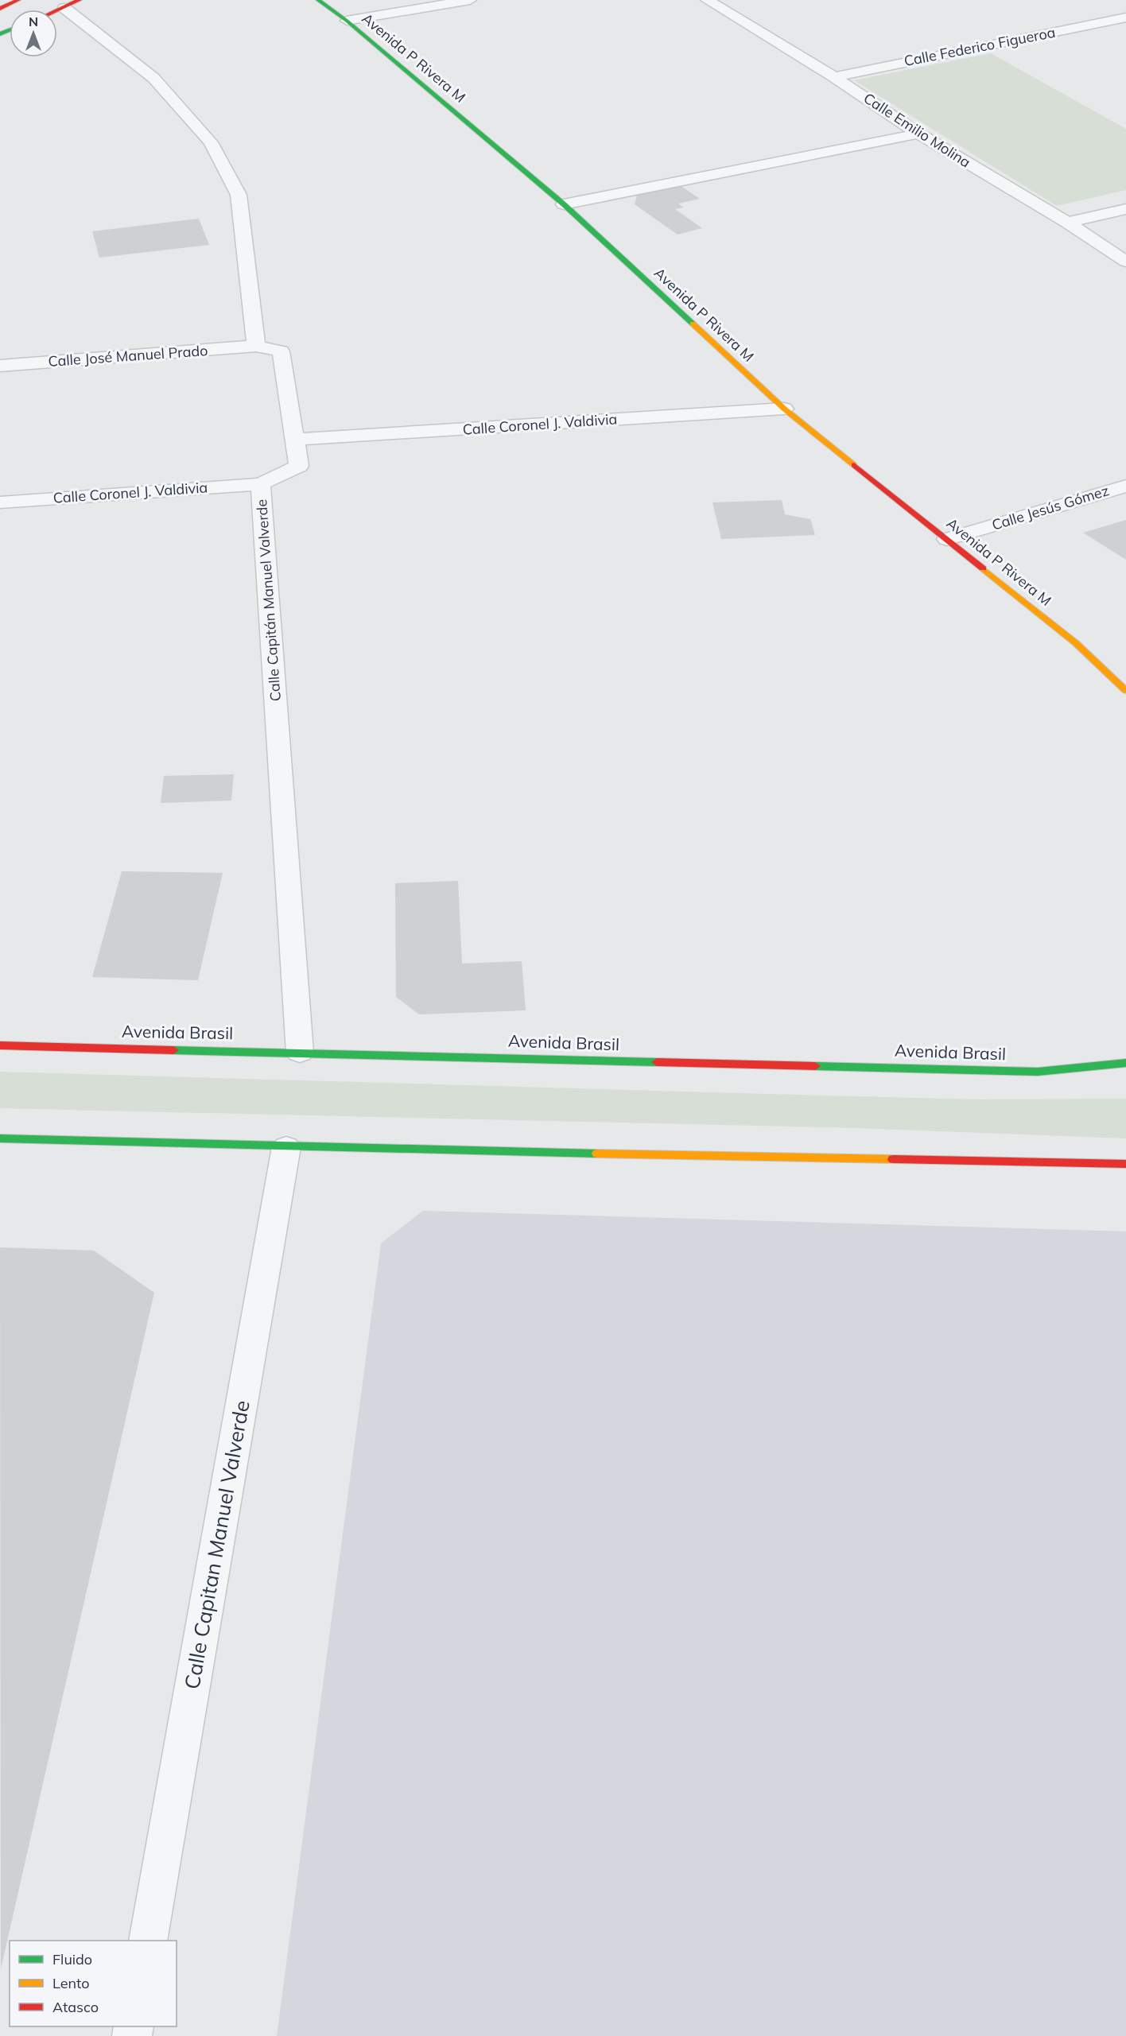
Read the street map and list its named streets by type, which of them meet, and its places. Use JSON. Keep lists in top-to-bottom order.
{
  "streets": {
    "street": [
      "Calle Federico Figueroa",
      "Avenida P Rivera M",
      "Calle Emilio Molina",
      "Calle José Manuel Prado",
      "Calle Coronel J. Valdivia",
      "Calle Jesús Gómez",
      "Calle Capitán Manuel Valverde",
      "Avenida Brasil",
      "Calle Capitan Manuel Valverde"
    ]
  },
  "crossings": [
    ["Calle Federico Figueroa", "Calle Emilio Molina"],
    ["Avenida P Rivera M", "Calle Coronel J. Valdivia"],
    ["Avenida P Rivera M", "Calle Jesús Gómez"],
    ["Calle José Manuel Prado", "Calle Capitán Manuel Valverde"],
    ["Calle Coronel J. Valdivia", "Calle Capitán Manuel Valverde"],
    ["Calle Capitán Manuel Valverde", "Avenida Brasil"]
  ],
  "legend": ["Fluido", "Lento", "Atasco"],
  "north": "top"
}
